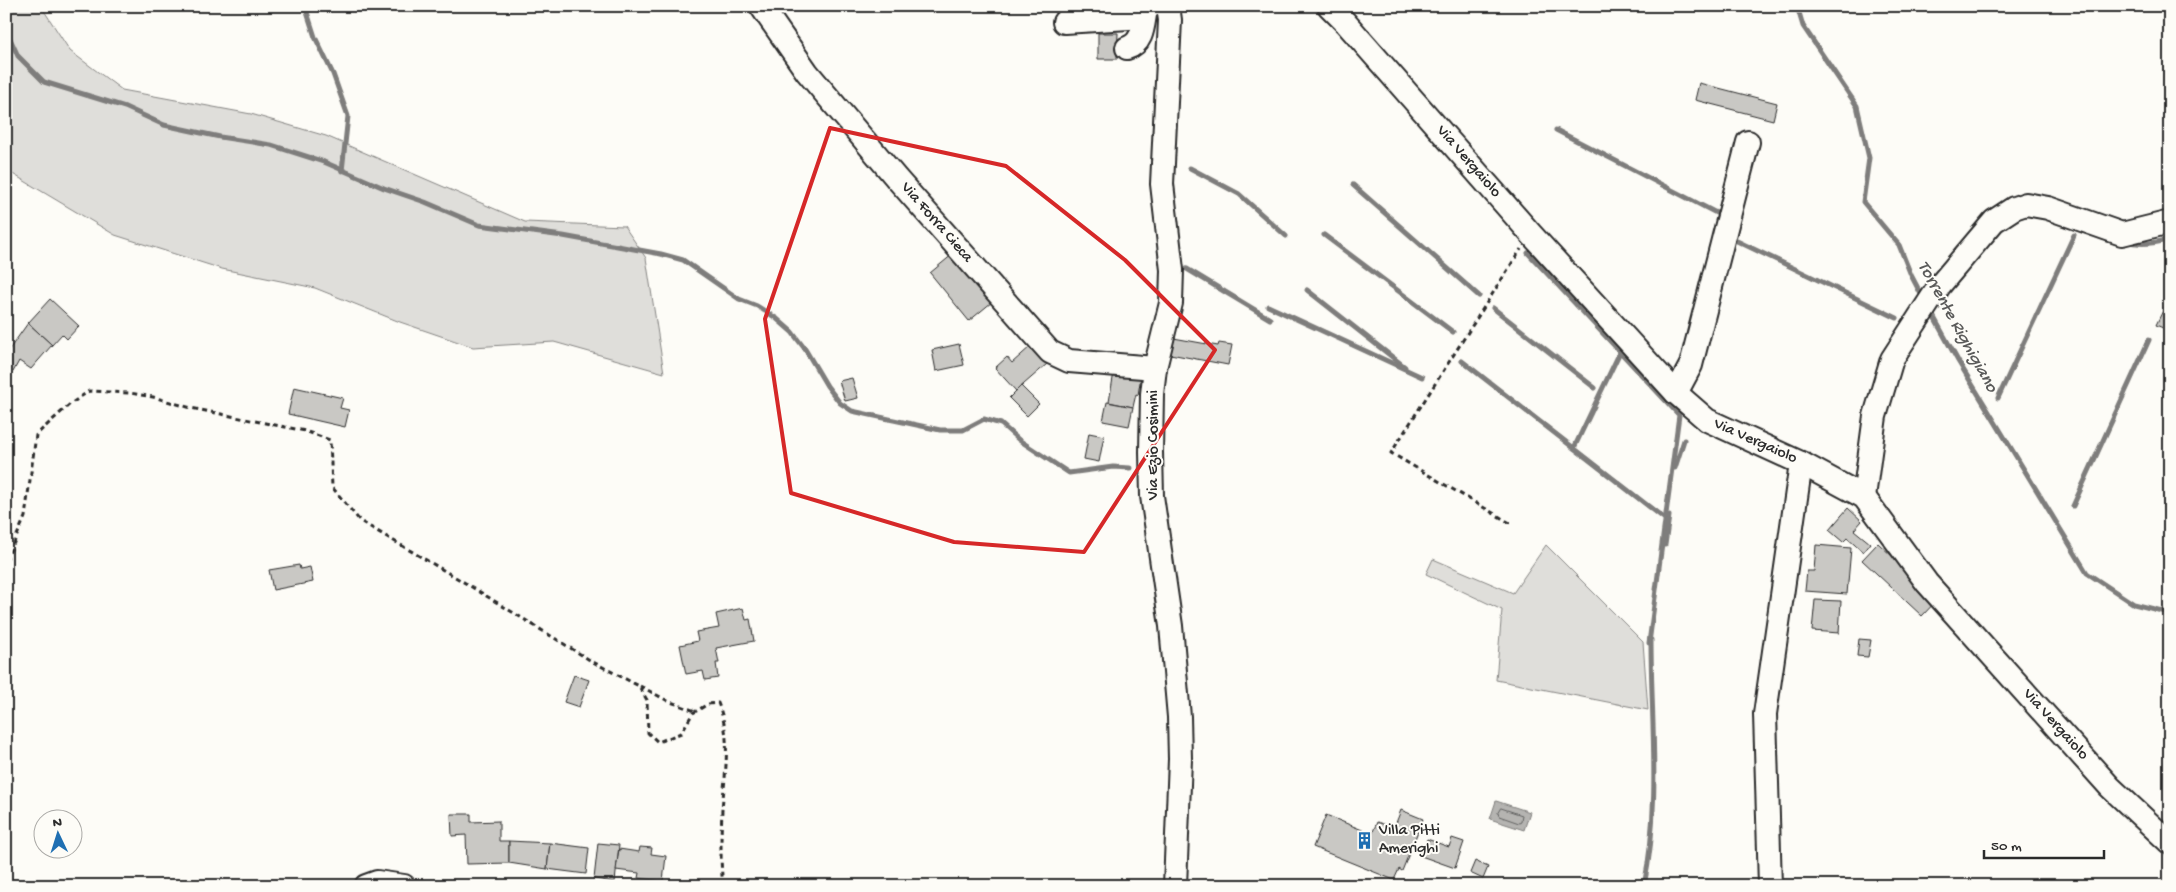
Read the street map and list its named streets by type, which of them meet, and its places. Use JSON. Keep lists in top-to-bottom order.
{
  "streets": {
    "street": ["Via Vergaiolo", "Via Forra Cieca", "Via Ezio Cosimini"]
  },
  "crossings": [
    ["Via Forra Cieca", "Via Ezio Cosimini"]
  ],
  "water": ["Torrente Righigiano"],
  "places": {
    "building": ["Villa Pitti Amerighi"]
  },
  "scale_bar": "50 m",
  "north": "top"
}
